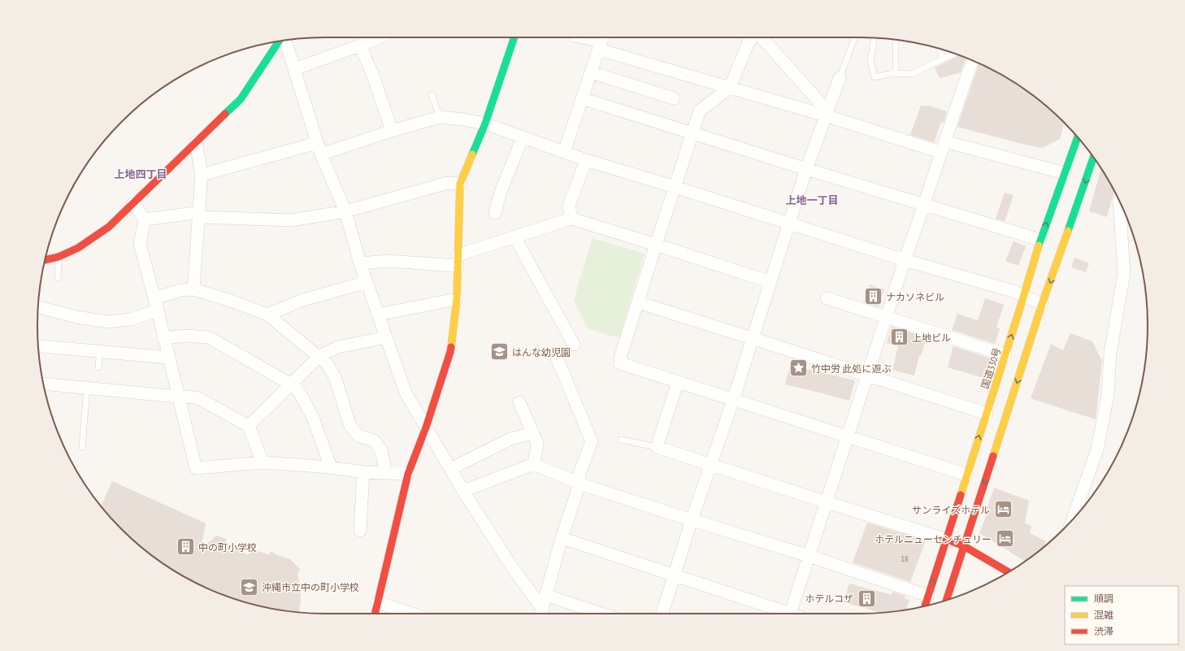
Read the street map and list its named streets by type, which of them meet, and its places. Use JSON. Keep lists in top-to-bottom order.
{
  "streets": {
    "main road": ["国道330号"]
  },
  "districts": ["上地四丁目", "上地一丁目"],
  "places": {
    "building": [
      "ナカソネビル",
      "上地ビル",
      "中の町小学校",
      "ホテルコザ"
    ],
    "school or university": ["はんな幼児園", "沖縄市立中の町小学校"],
    "place": ["竹中労 此処に遊ぶ"],
    "hotel": ["サンライズホテル", "ホテルニューセンチュリー"]
  },
  "house_numbers": ["18"],
  "legend": ["順調", "混雑", "渋滞"]
}
